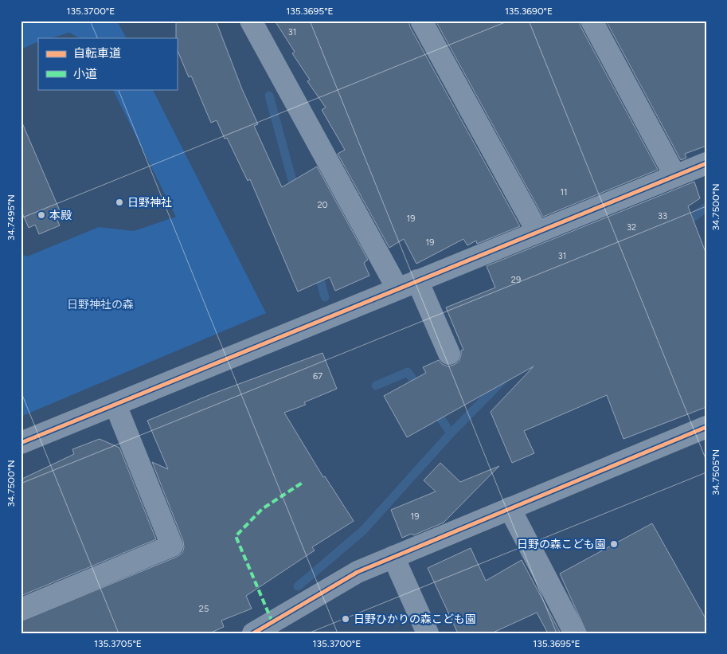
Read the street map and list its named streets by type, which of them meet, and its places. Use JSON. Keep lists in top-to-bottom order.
{
  "parks": ["日野神社の森"],
  "places": [
    "日野神社",
    "本殿",
    "日野の森こども園",
    "日野ひかりの森こども園"
  ],
  "house_numbers": [
    "31",
    "11",
    "20",
    "33",
    "19",
    "32",
    "19",
    "31",
    "29",
    "67",
    "19",
    "25"
  ],
  "legend": ["自転車道", "小道"],
  "coordinates": [
    "135.3700°E",
    "135.3695°E",
    "135.3690°E",
    "34.7500°N",
    "34.7495°N",
    "34.7505°N",
    "135.3705°E"
  ]
}
